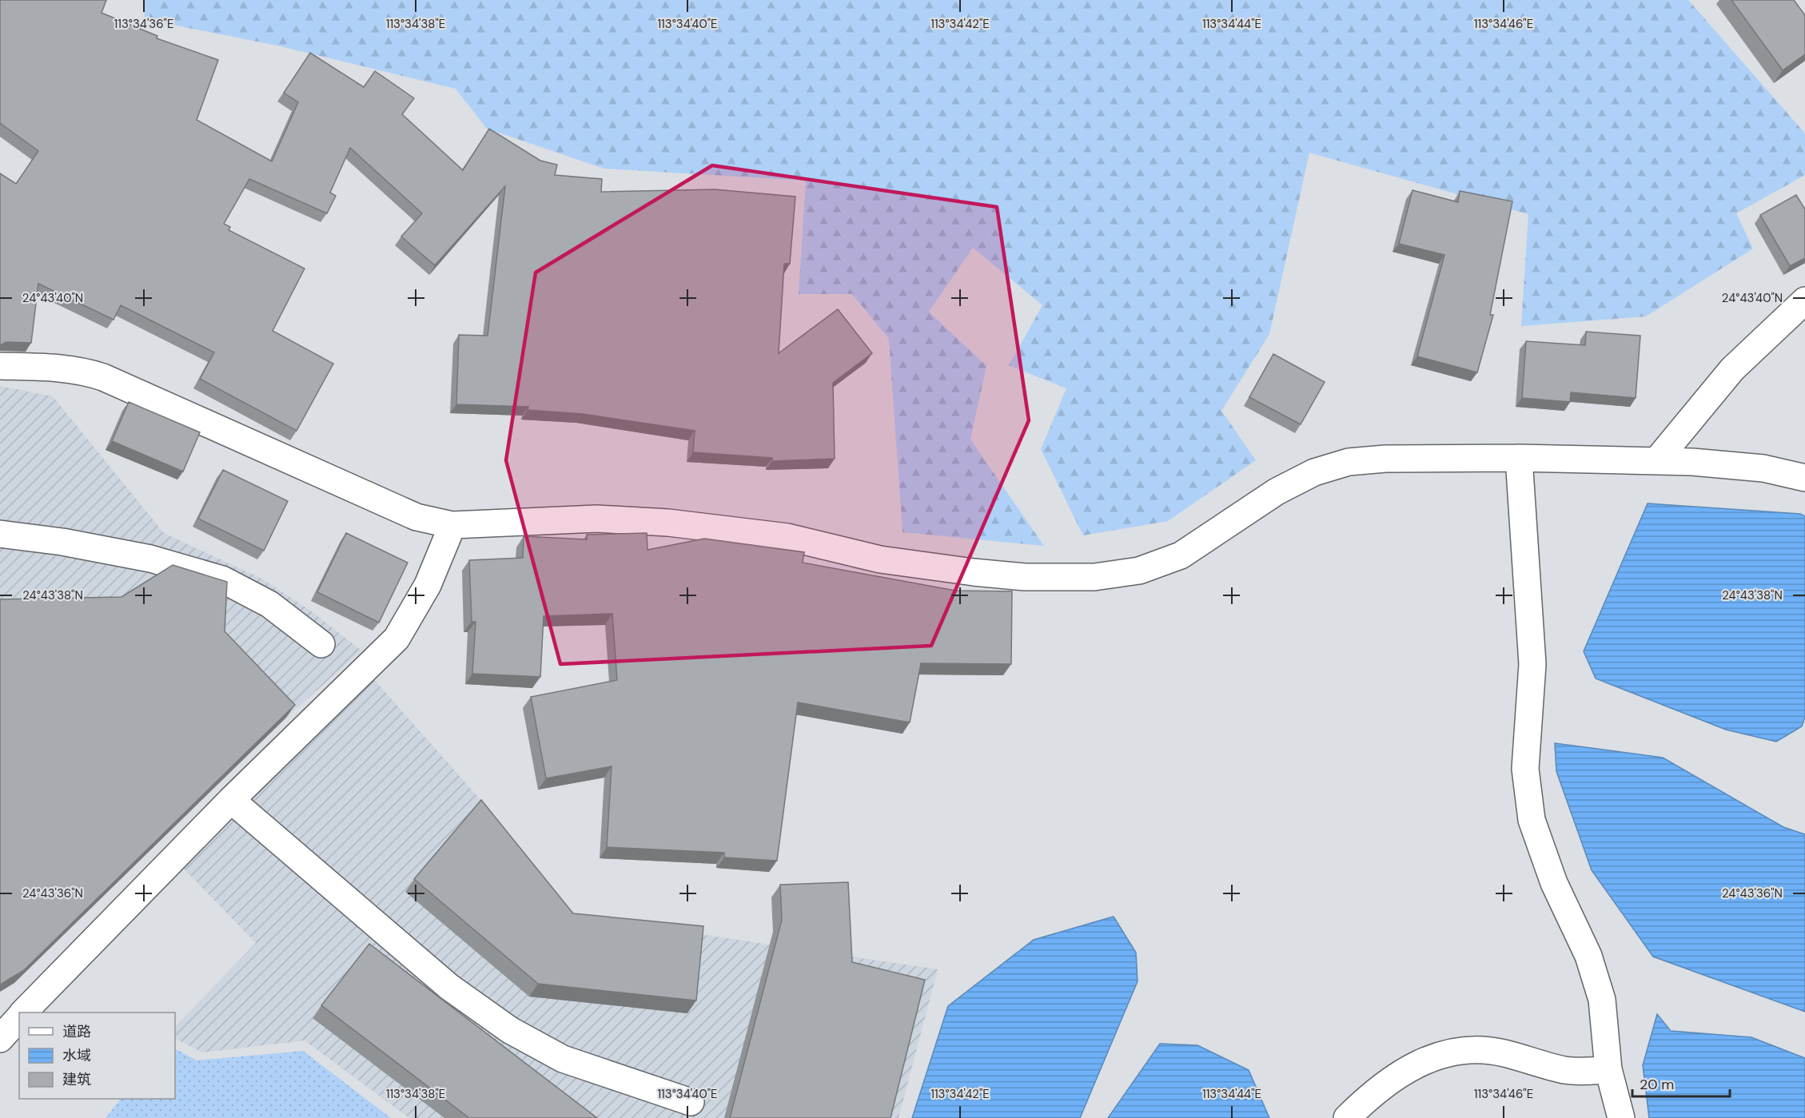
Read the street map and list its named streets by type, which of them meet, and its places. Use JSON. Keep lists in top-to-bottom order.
{
  "legend": ["道路", "水域", "建筑"],
  "scale_bar": "20 m",
  "coordinates": [
    "113°34'36\"E",
    "113°34'38\"E",
    "113°34'40\"E",
    "113°34'42\"E",
    "113°34'44\"E",
    "113°34'46\"E",
    "24°43'40\"N",
    "24°43'38\"N",
    "24°43'36\"N"
  ]
}
